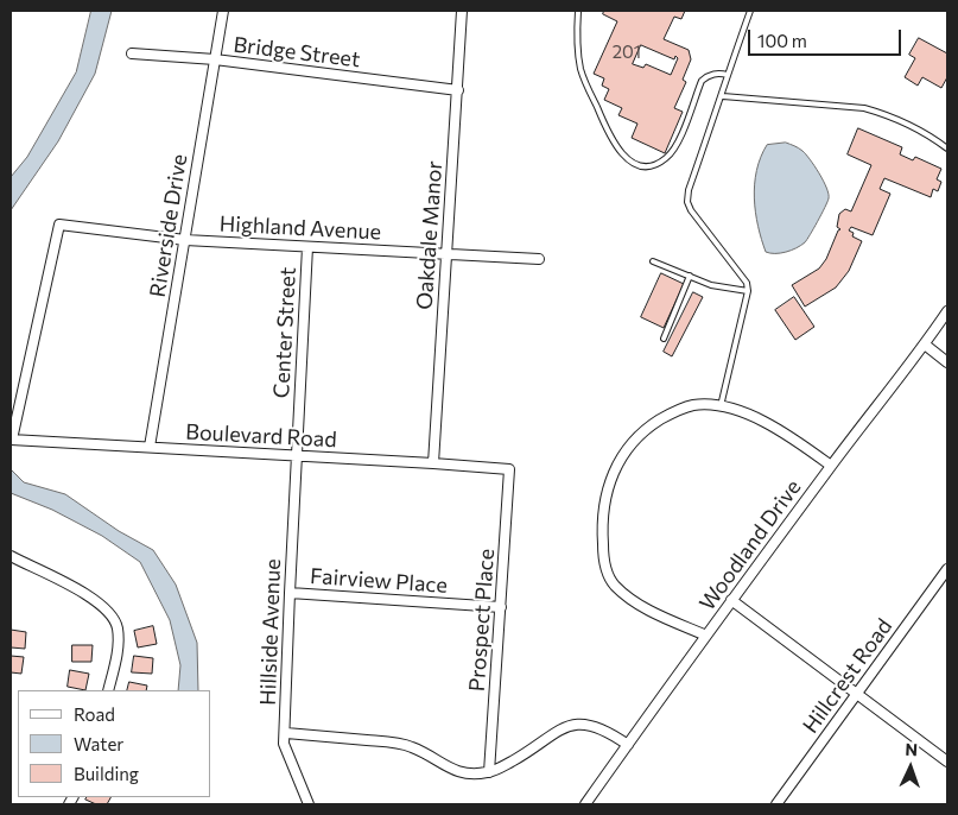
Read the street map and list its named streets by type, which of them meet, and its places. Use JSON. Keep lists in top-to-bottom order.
{
  "streets": {
    "street": [
      "Bridge Street",
      "Riverside Drive",
      "Highland Avenue",
      "Oakdale Manor",
      "Center Street",
      "Boulevard Road",
      "Woodland Drive",
      "Fairview Place",
      "Prospect Place",
      "Hillside Avenue",
      "Hillcrest Road"
    ]
  },
  "crossings": [
    ["Bridge Street", "Riverside Drive"],
    ["Bridge Street", "Oakdale Manor"],
    ["Riverside Drive", "Highland Avenue"],
    ["Riverside Drive", "Boulevard Road"],
    ["Highland Avenue", "Oakdale Manor"],
    ["Highland Avenue", "Center Street"],
    ["Highland Avenue", "Boulevard Road"],
    ["Oakdale Manor", "Boulevard Road"],
    ["Center Street", "Boulevard Road"],
    ["Center Street", "Hillside Avenue"],
    ["Boulevard Road", "Prospect Place"],
    ["Boulevard Road", "Hillside Avenue"],
    ["Fairview Place", "Prospect Place"],
    ["Fairview Place", "Hillside Avenue"]
  ],
  "house_numbers": ["201"],
  "legend": ["Road", "Water", "Building"],
  "scale_bar": "100 m",
  "north": "top"
}
